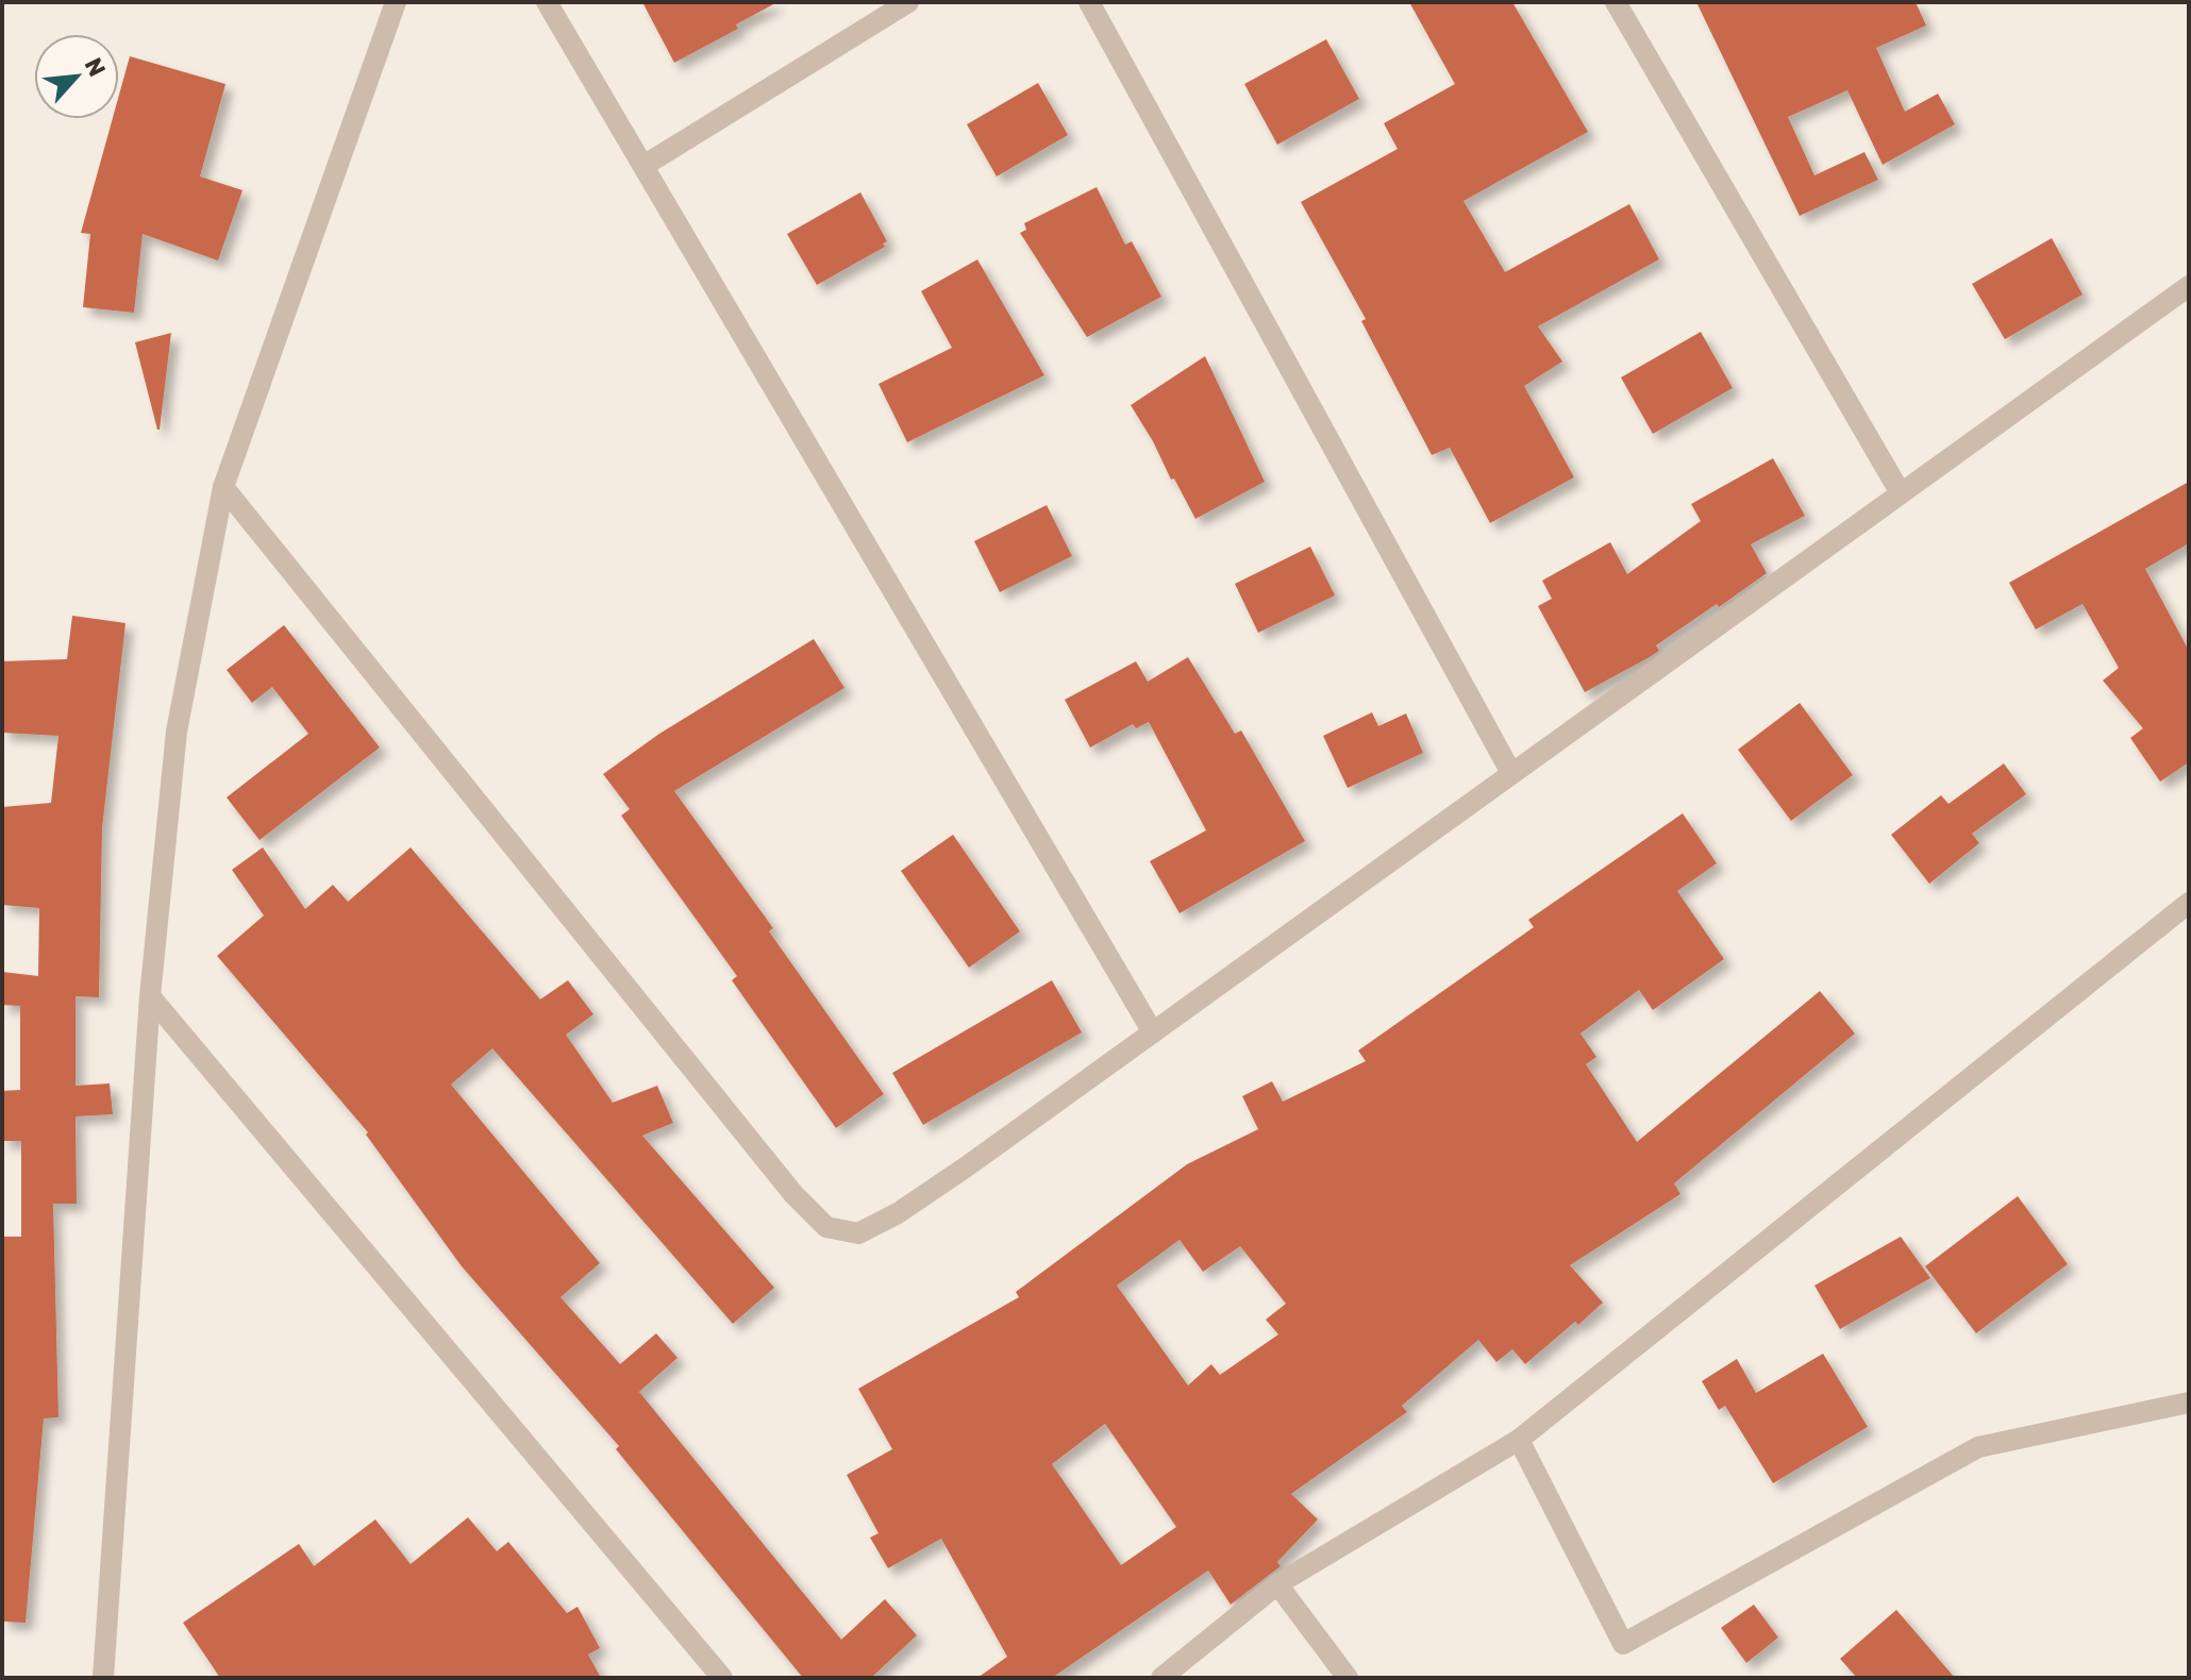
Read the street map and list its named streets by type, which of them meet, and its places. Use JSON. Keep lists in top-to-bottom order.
{
  "north": "top right"
}
